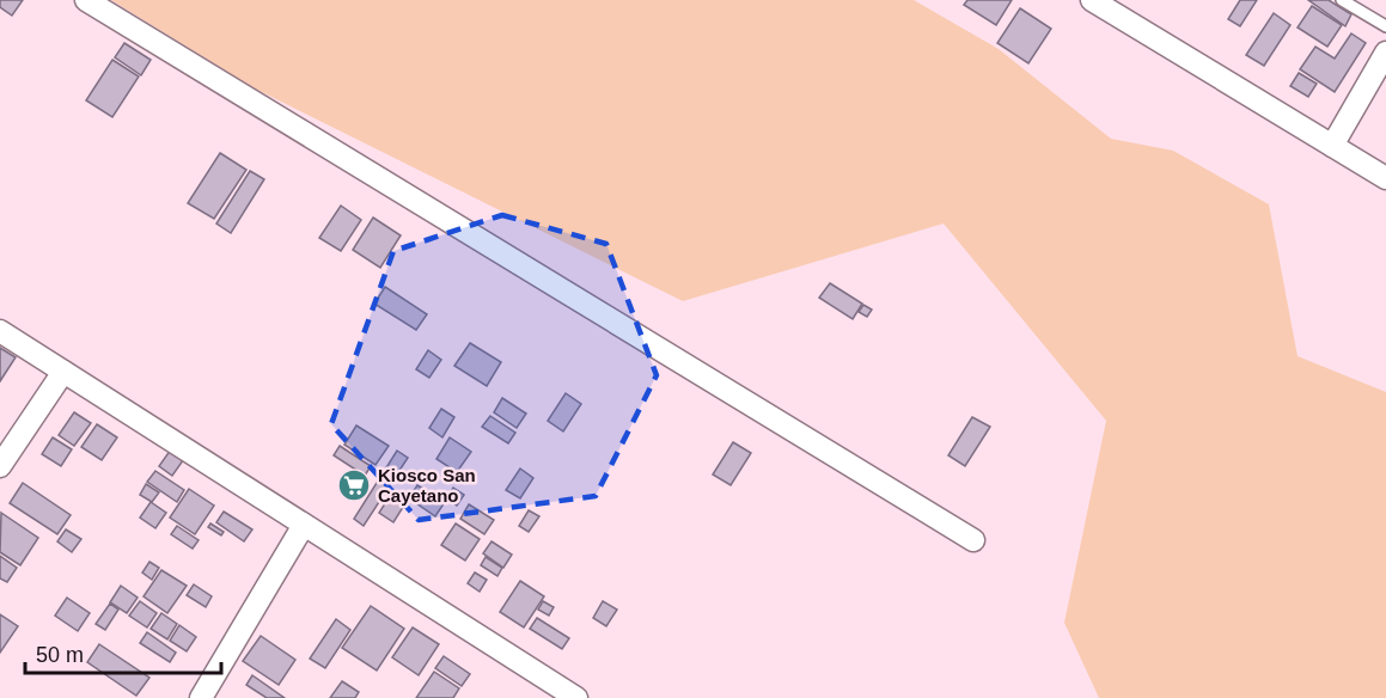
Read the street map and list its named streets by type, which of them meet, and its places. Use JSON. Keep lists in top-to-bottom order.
{
  "places": {
    "supermarket": ["Kiosco San Cayetano"]
  },
  "scale_bar": "50 m"
}
